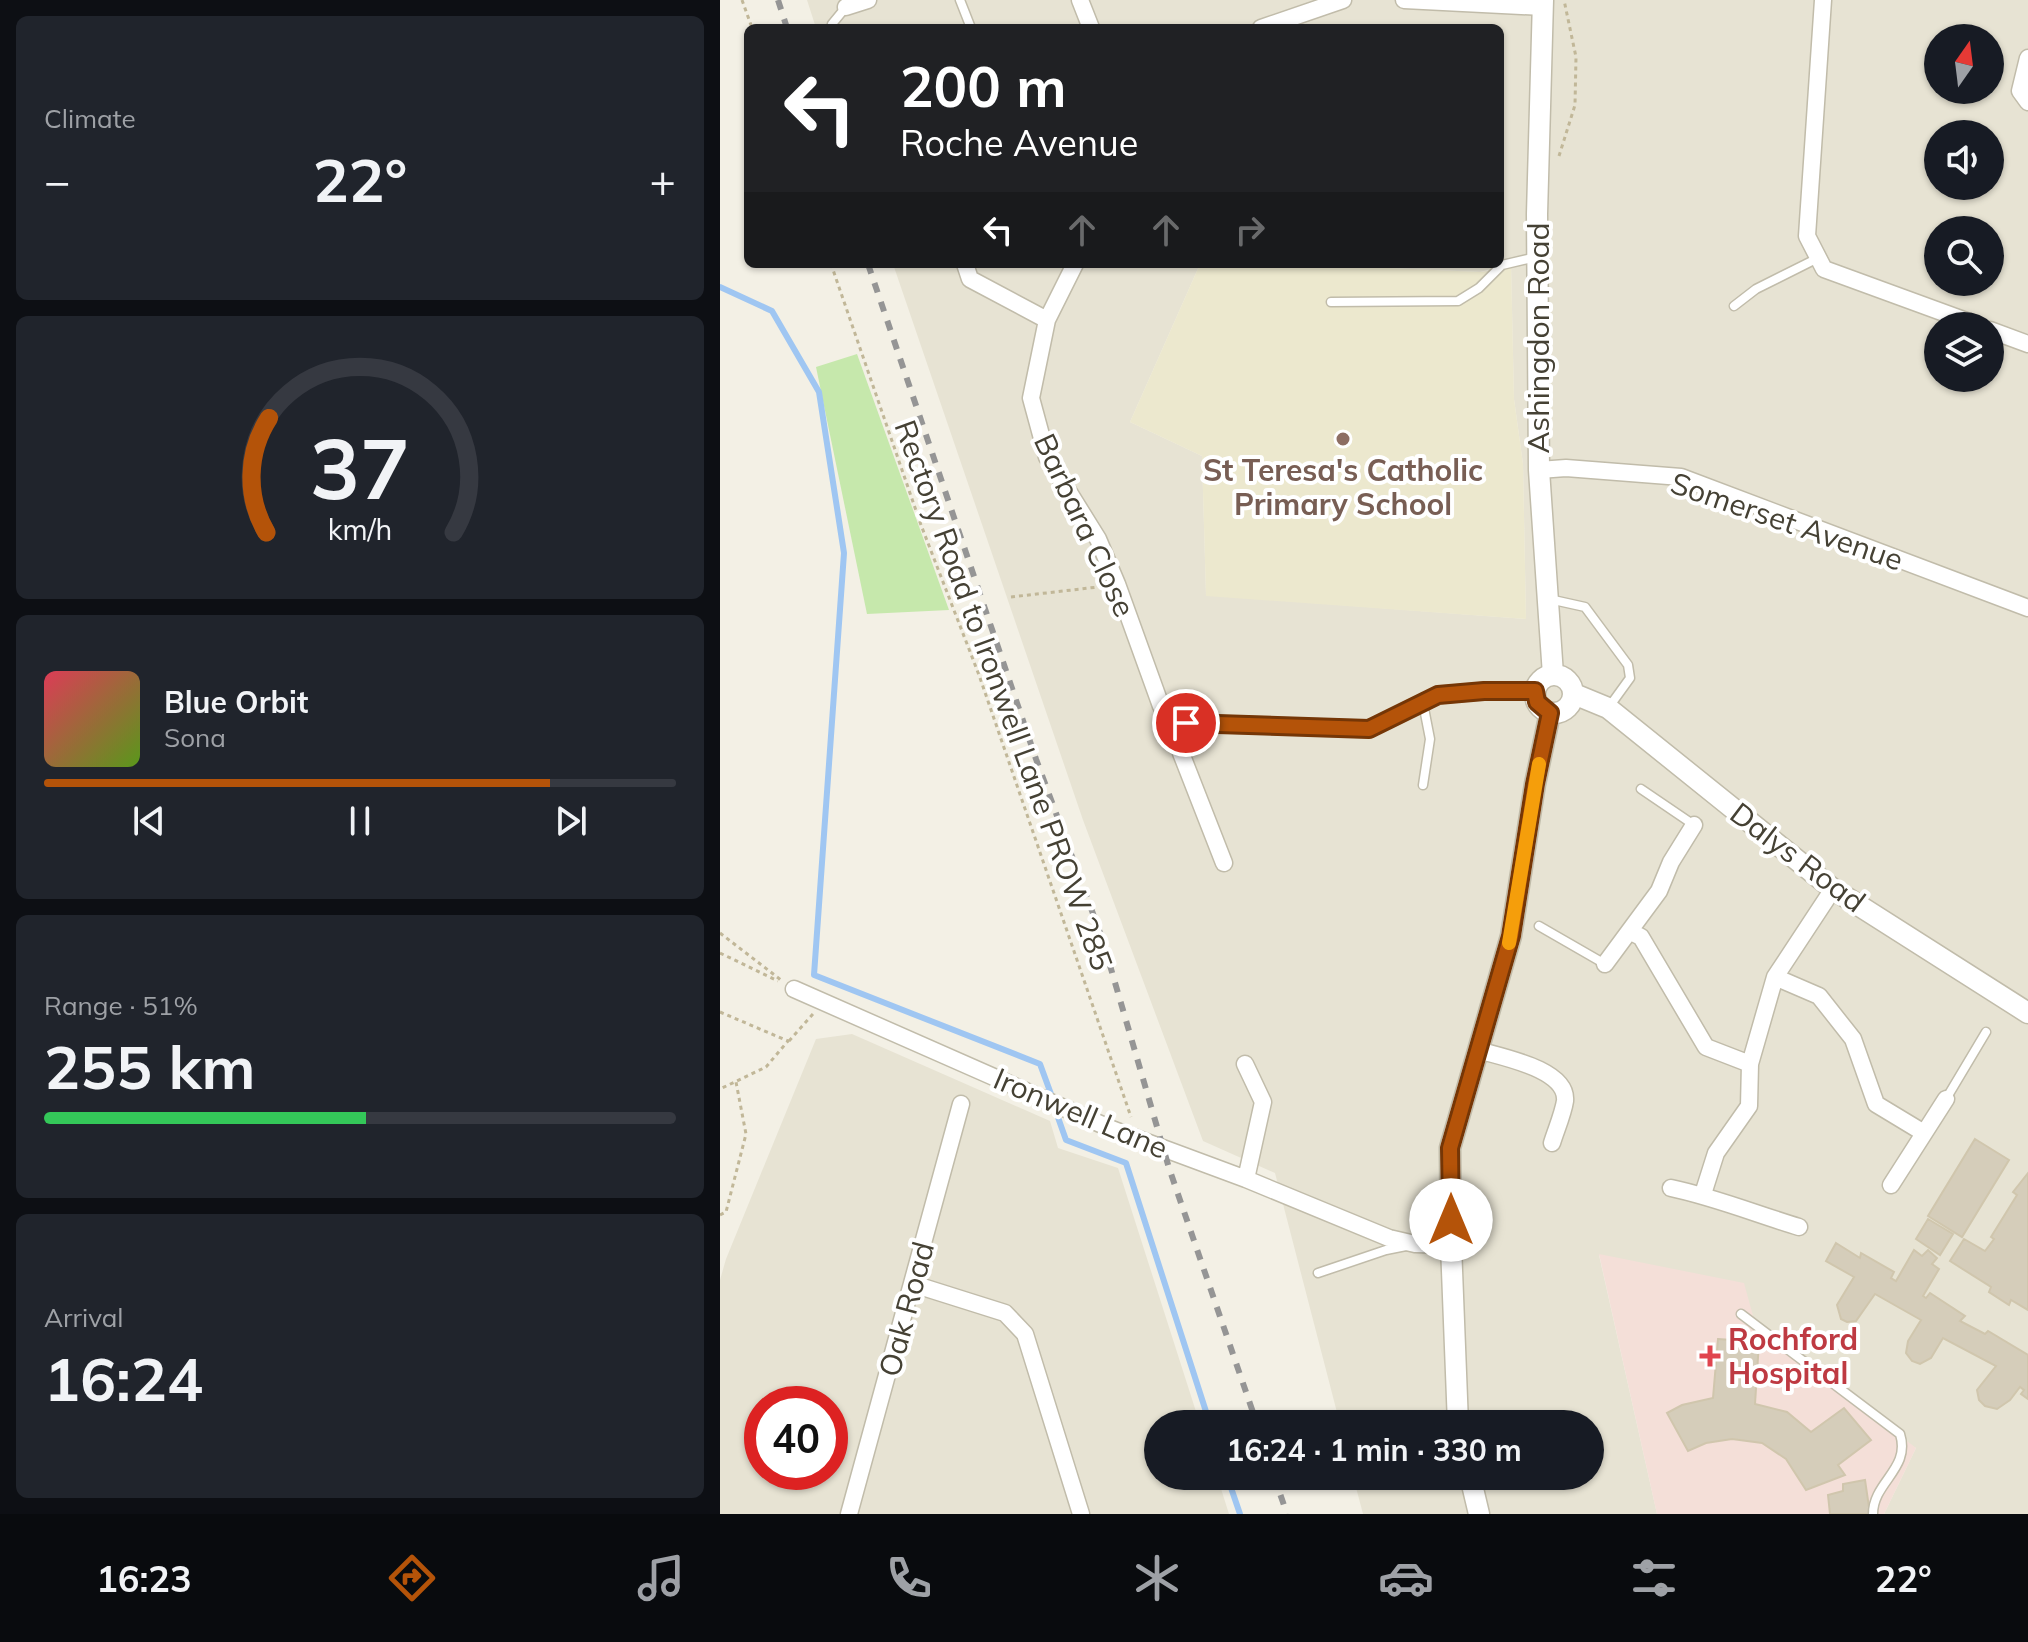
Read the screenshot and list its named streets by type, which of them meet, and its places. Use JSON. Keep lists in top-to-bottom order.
{
  "streets": {
    "street": [
      "Ashingdon Road",
      "Somerset Avenue",
      "Barbara Close",
      "Dalys Road",
      "Ironwell Lane",
      "Oak Road"
    ],
    "path": ["Rectory Road to Ironwell Lane PROW 285"]
  },
  "crossings": [
    ["Ashingdon Road", "Somerset Avenue"],
    ["Ashingdon Road", "Dalys Road"],
    ["Rectory Road to Ironwell Lane PROW 285", "Ironwell Lane"]
  ],
  "places": {
    "other": ["St Teresa's Catholic Primary School"],
    "health": ["Rochford Hospital"]
  },
  "north": "top",
  "page": {
    "tile": [
      "Climate",
      ["Range · 51%", "255 km"],
      ["Arrival", "16:24"]
    ],
    "turn": ["200 m", "Roche Avenue"],
    "heat": ["−", "22°", "+"],
    "song": ["Blue Orbit", "Sona"],
    "limit": "40",
    "trip": "16:24 · 1 min · 330 m",
    "tabs": ["16:23", "22°"],
    "gauge": ["37", "km/h"]
  }
}
